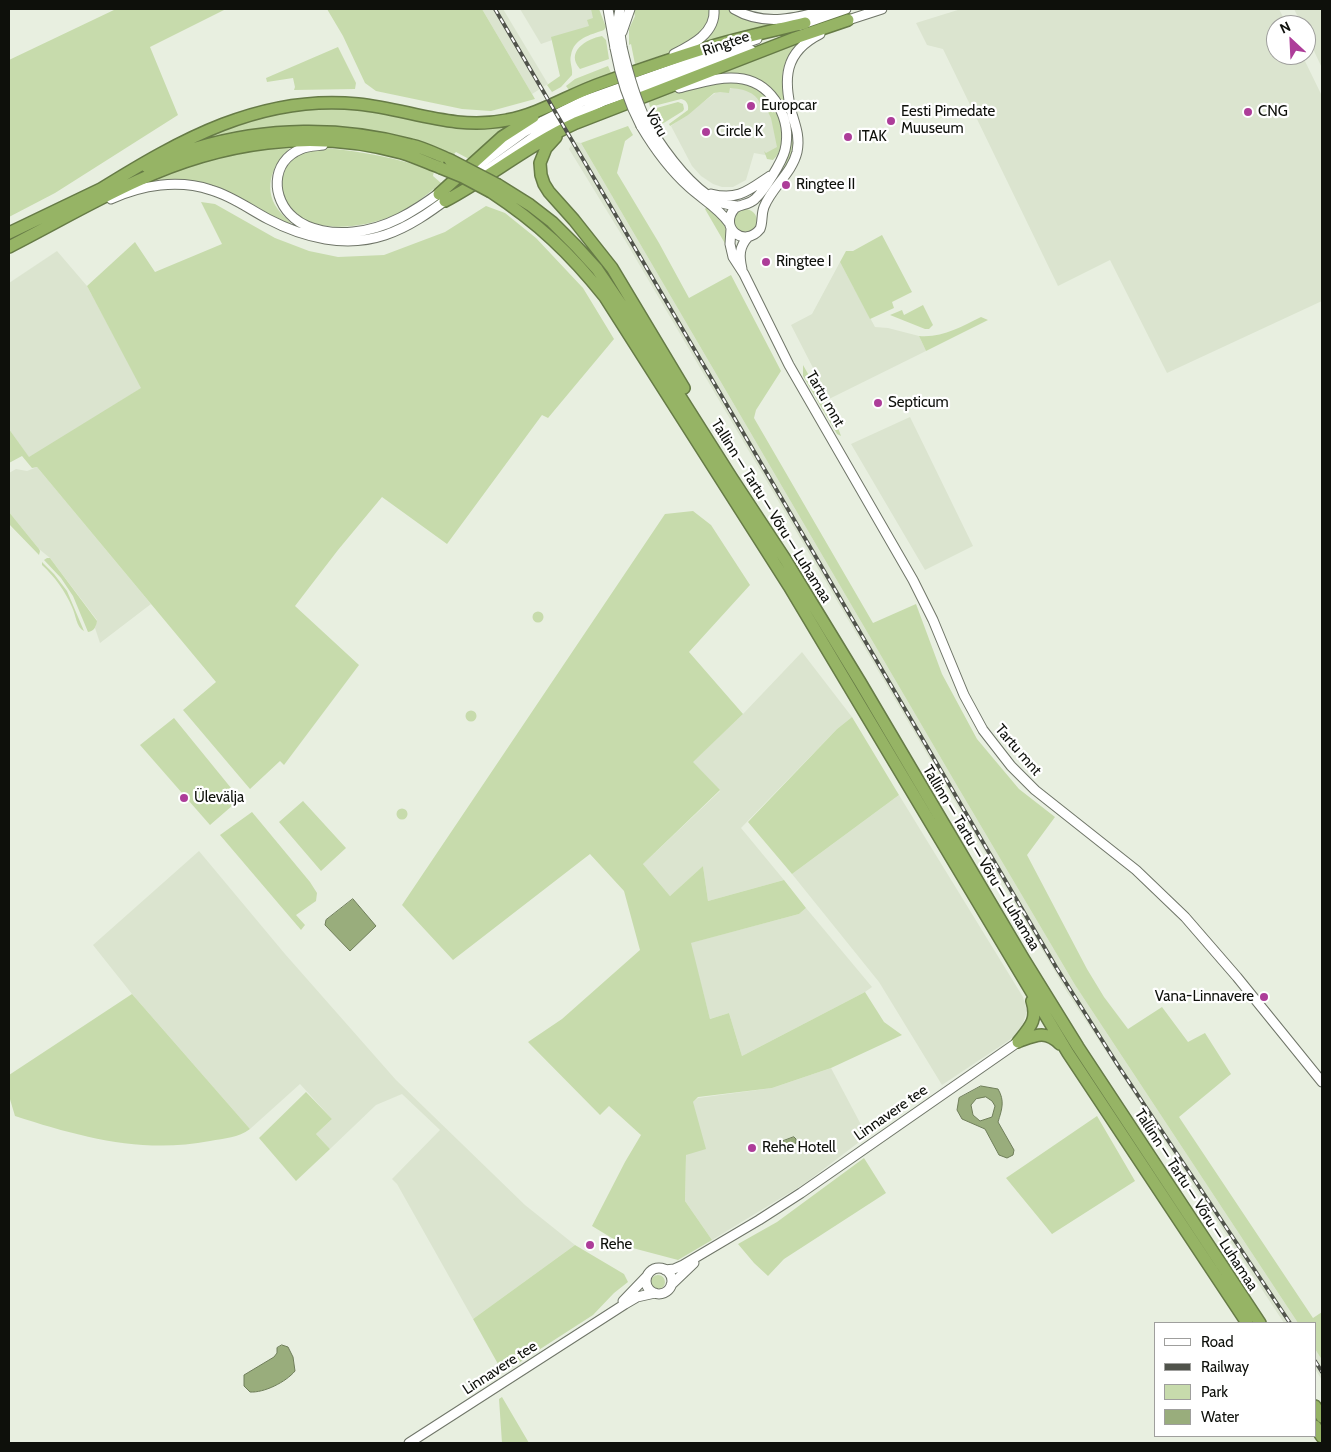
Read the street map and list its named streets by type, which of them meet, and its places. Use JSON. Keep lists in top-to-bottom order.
{
  "streets": {
    "highway": ["Tallinn — Tartu — Võru — Luhamaa"],
    "main road": [
      "Ringtee",
      "Võru",
      "Tartu mnt",
      "Linnavere tee"
    ]
  },
  "places": [
    "Europcar",
    "CNG",
    "Eesti Pimedate Muuseum",
    "Circle K",
    "ITAK",
    "Ringtee II",
    "Ringtee I",
    "Septicum",
    "Ülevälja",
    "Vana-Linnavere",
    "Rehe Hotell",
    "Rehe"
  ],
  "legend": [
    "Road",
    "Railway",
    "Park",
    "Water"
  ],
  "north": "top left"
}
